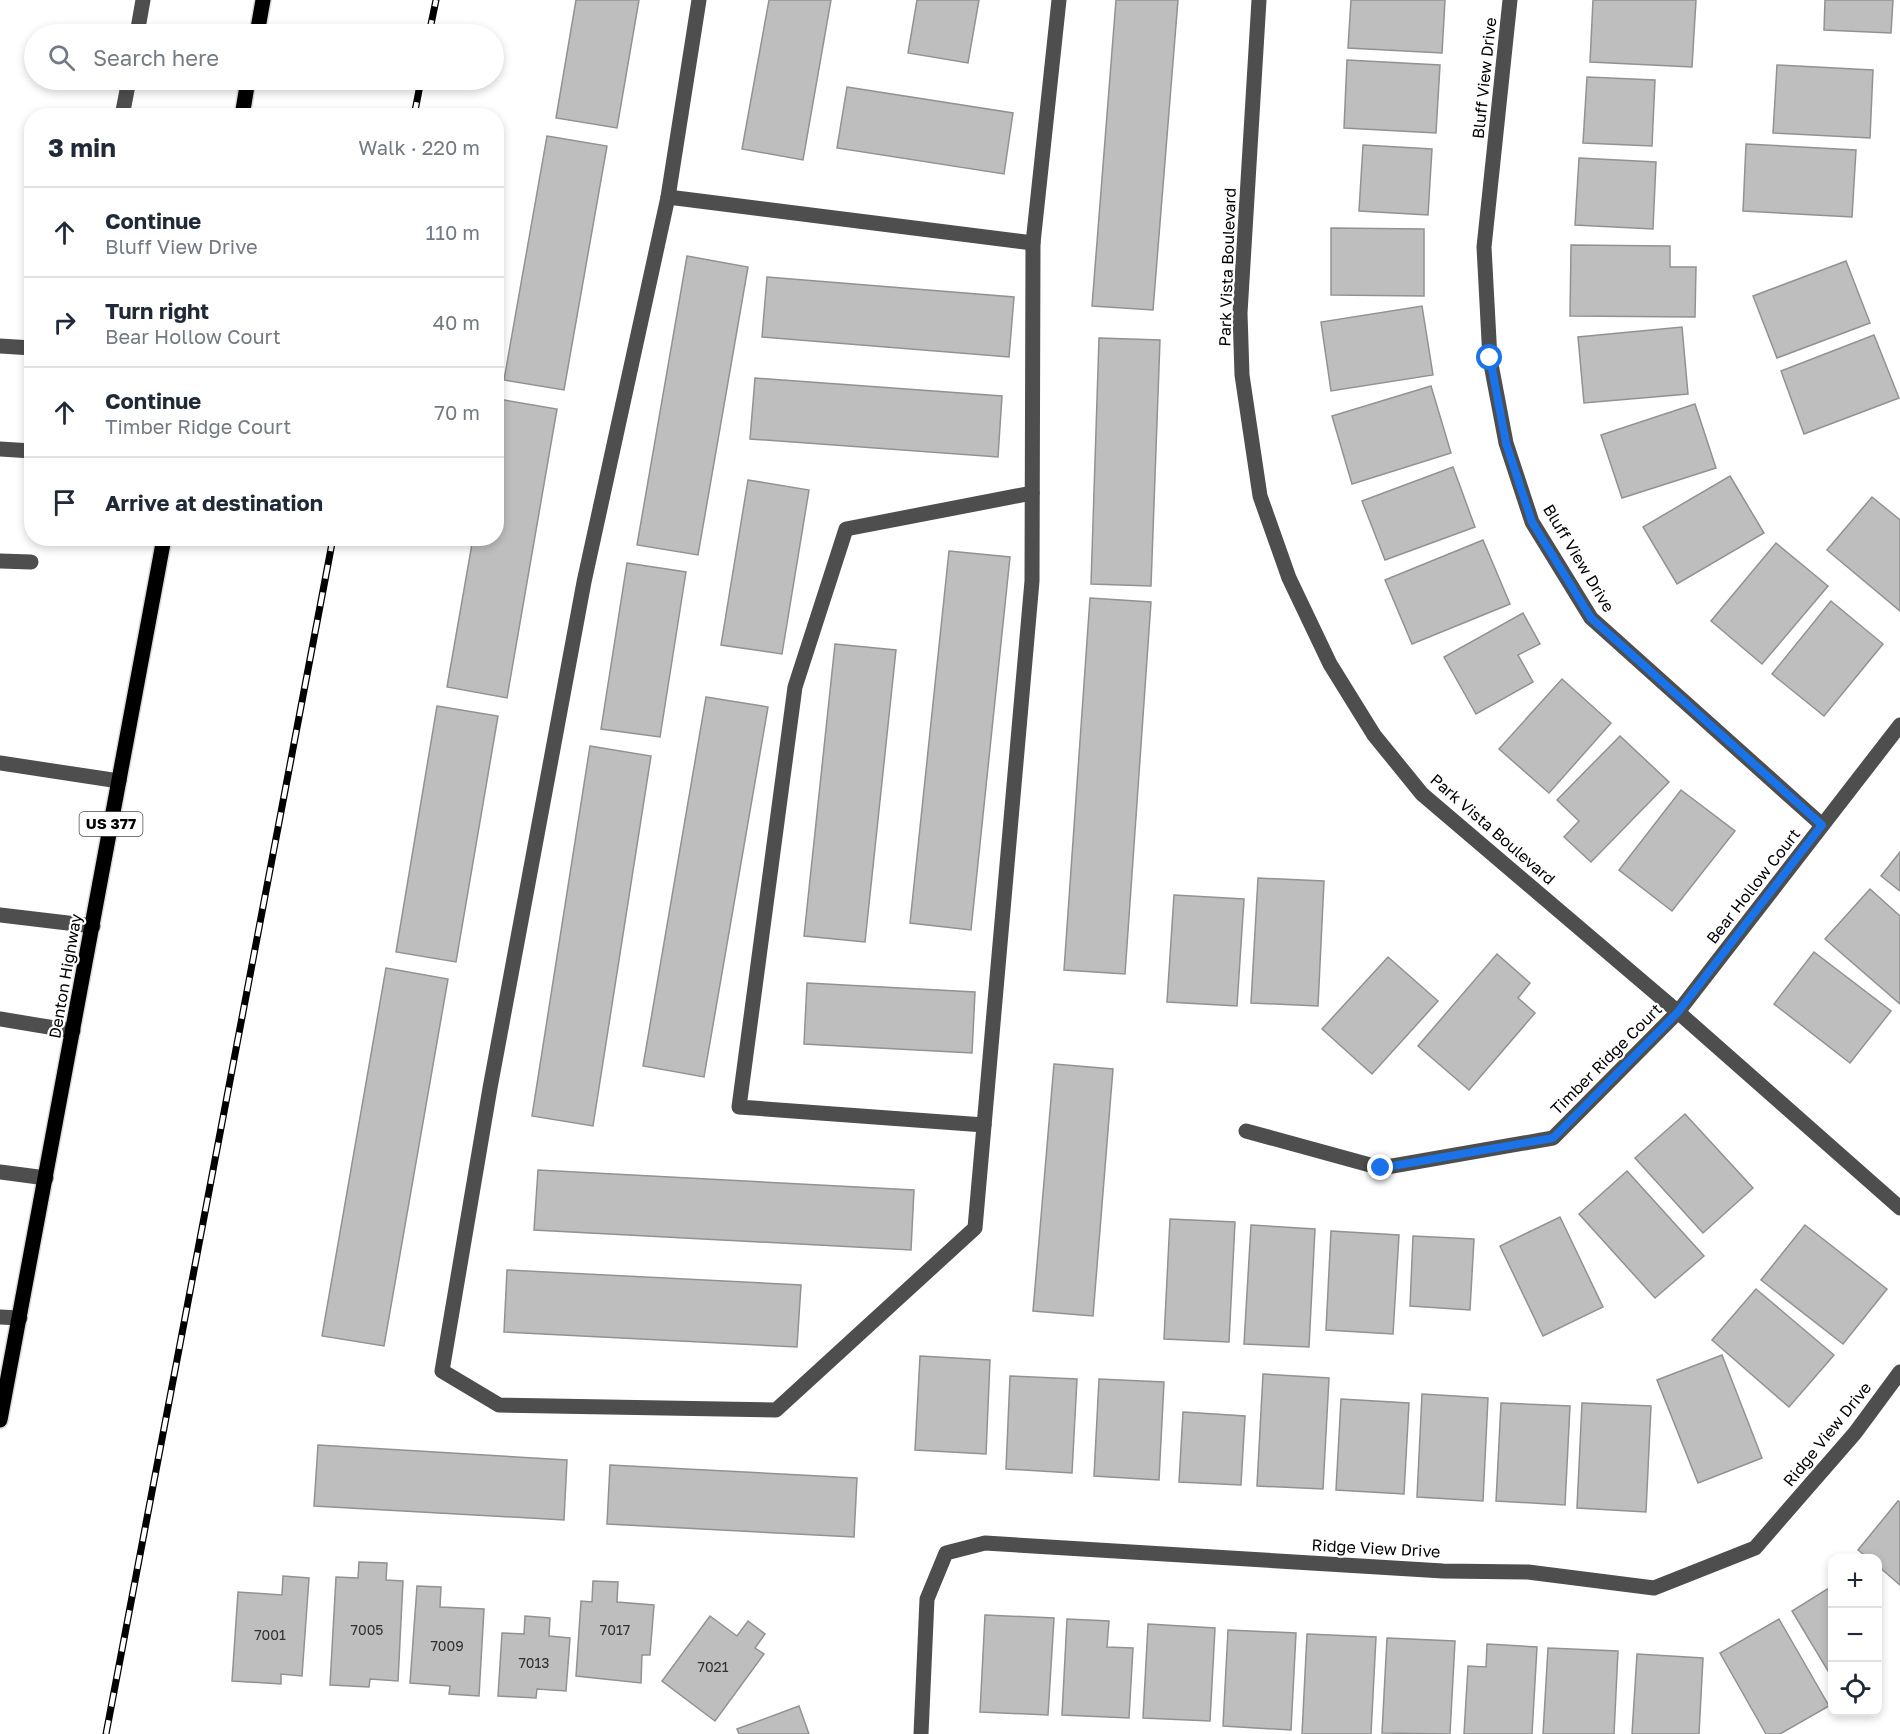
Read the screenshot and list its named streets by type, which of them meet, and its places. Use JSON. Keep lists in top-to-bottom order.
{
  "streets": {
    "main road": ["US 377", "Denton Highway"],
    "street": [
      "Bluff View Drive",
      "Park Vista Boulevard",
      "Bear Hollow Court",
      "Timber Ridge Court",
      "Ridge View Drive"
    ]
  },
  "crossings": [
    ["Bluff View Drive", "Bear Hollow Court"],
    ["Park Vista Boulevard", "Bear Hollow Court"],
    ["Park Vista Boulevard", "Timber Ridge Court"],
    ["Bear Hollow Court", "Timber Ridge Court"]
  ],
  "house_numbers": [
    "7005",
    "7017",
    "7001",
    "7009",
    "7013",
    "7021"
  ],
  "page": {
    "search": "Search here",
    "heading": ["3 min", "Walk · 220 m"],
    "list": [
      ["Continue", "Bluff View Drive", "110 m"],
      ["Turn right", "Bear Hollow Court", "40 m"],
      ["Continue", "Timber Ridge Court", "70 m"],
      "Arrive at destination"
    ],
    "map_buttons": ["+", "−"]
  }
}
